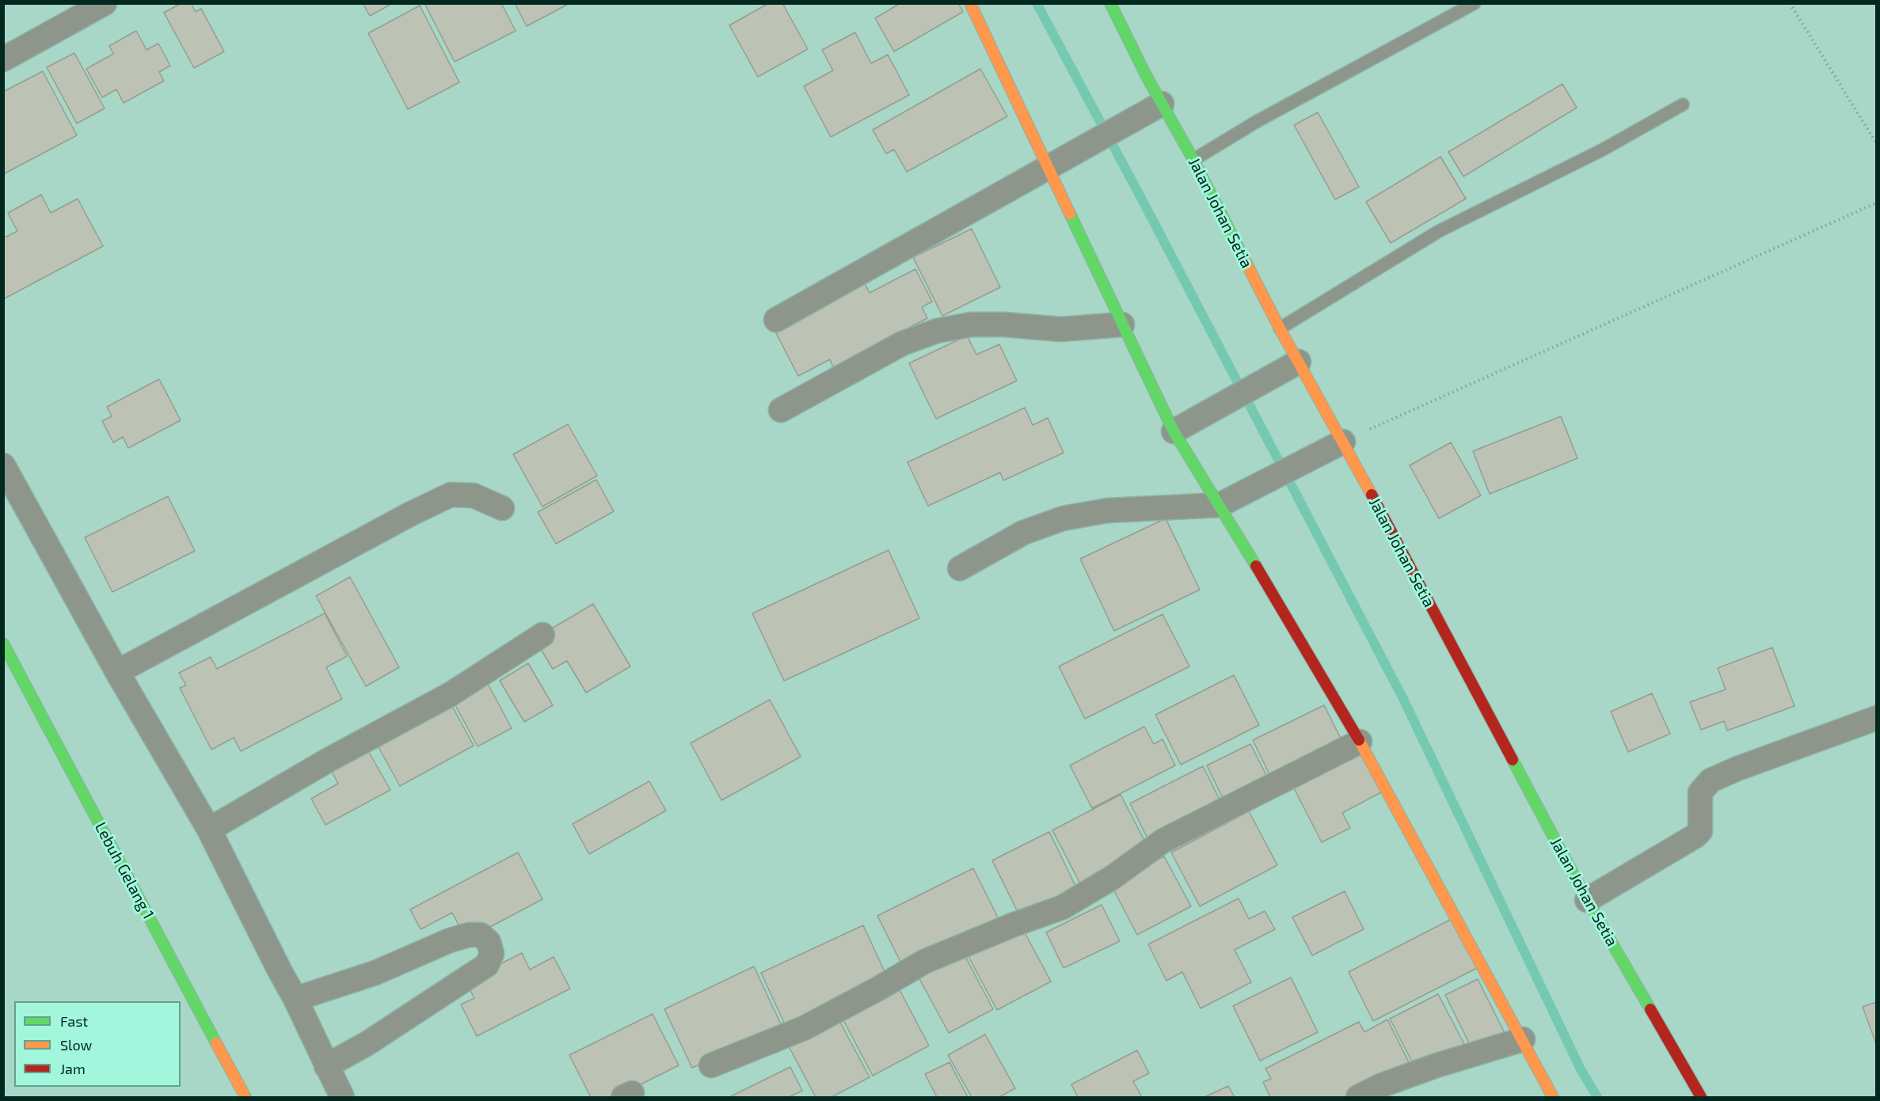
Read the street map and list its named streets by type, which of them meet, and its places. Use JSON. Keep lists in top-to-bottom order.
{
  "streets": {
    "street": ["Jalan Johan Setia", "Lebuh Gelang 1"]
  },
  "legend": ["Fast", "Slow", "Jam"]
}
